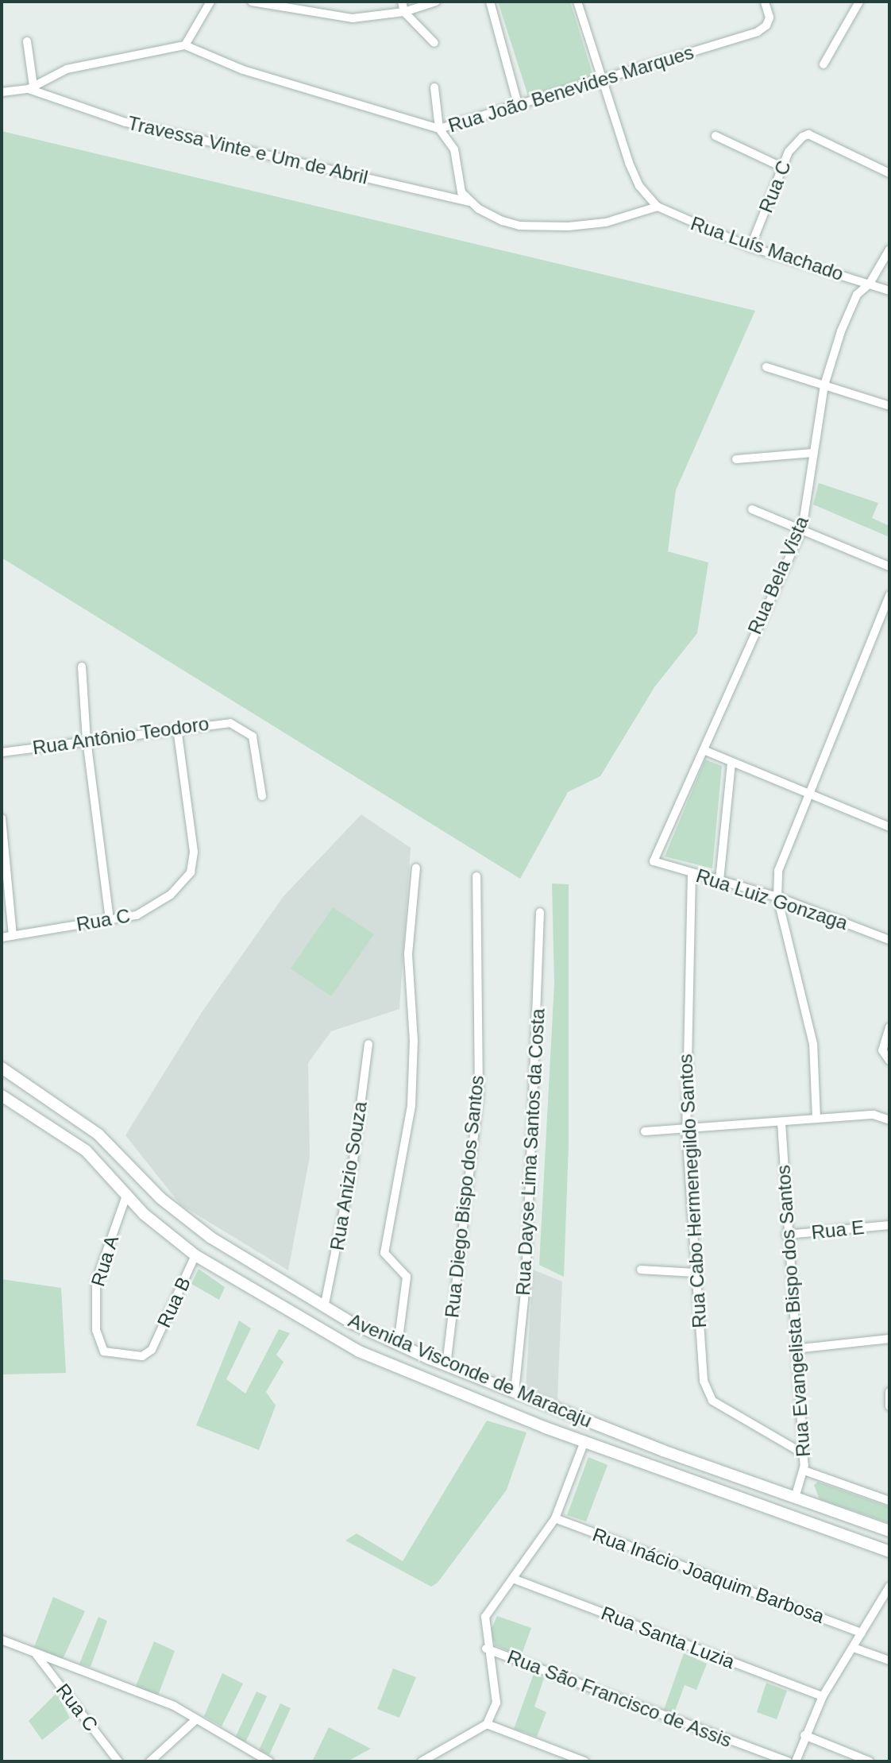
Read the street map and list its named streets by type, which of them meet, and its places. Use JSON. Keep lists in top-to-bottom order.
{
  "streets": {
    "main road": ["Avenida Visconde de Maracaju"],
    "street": [
      "Rua João Benevides Marques",
      "Travessa Vinte e Um de Abril",
      "Rua C",
      "Rua Luís Machado",
      "Rua Bela Vista",
      "Rua Antônio Teodoro",
      "Rua Luiz Gonzaga",
      "Rua Dayse Lima Santos da Costa",
      "Rua Anizio Souza",
      "Rua Cabo Hermenegildo Santos",
      "Rua Diego Bispo dos Santos",
      "Rua E",
      "Rua A",
      "Rua B",
      "Rua Evangelista Bispo dos Santos",
      "Rua Inácio Joaquim Barbosa",
      "Rua Santa Luzia",
      "Rua São Francisco de Assis"
    ]
  },
  "crossings": [
    ["Rua C", "Rua Luís Machado"],
    ["Rua C", "Rua Antônio Teodoro"],
    ["Rua Luís Machado", "Rua Bela Vista"],
    ["Rua Bela Vista", "Rua Luiz Gonzaga"],
    ["Rua Luiz Gonzaga", "Rua Cabo Hermenegildo Santos"],
    ["Rua Dayse Lima Santos da Costa", "Avenida Visconde de Maracaju"],
    ["Rua Anizio Souza", "Avenida Visconde de Maracaju"],
    ["Rua Cabo Hermenegildo Santos", "Rua Evangelista Bispo dos Santos"],
    ["Rua Diego Bispo dos Santos", "Avenida Visconde de Maracaju"],
    ["Rua E", "Rua Evangelista Bispo dos Santos"],
    ["Rua A", "Rua B"],
    ["Rua A", "Avenida Visconde de Maracaju"],
    ["Rua B", "Avenida Visconde de Maracaju"],
    ["Rua Evangelista Bispo dos Santos", "Avenida Visconde de Maracaju"]
  ]
}
